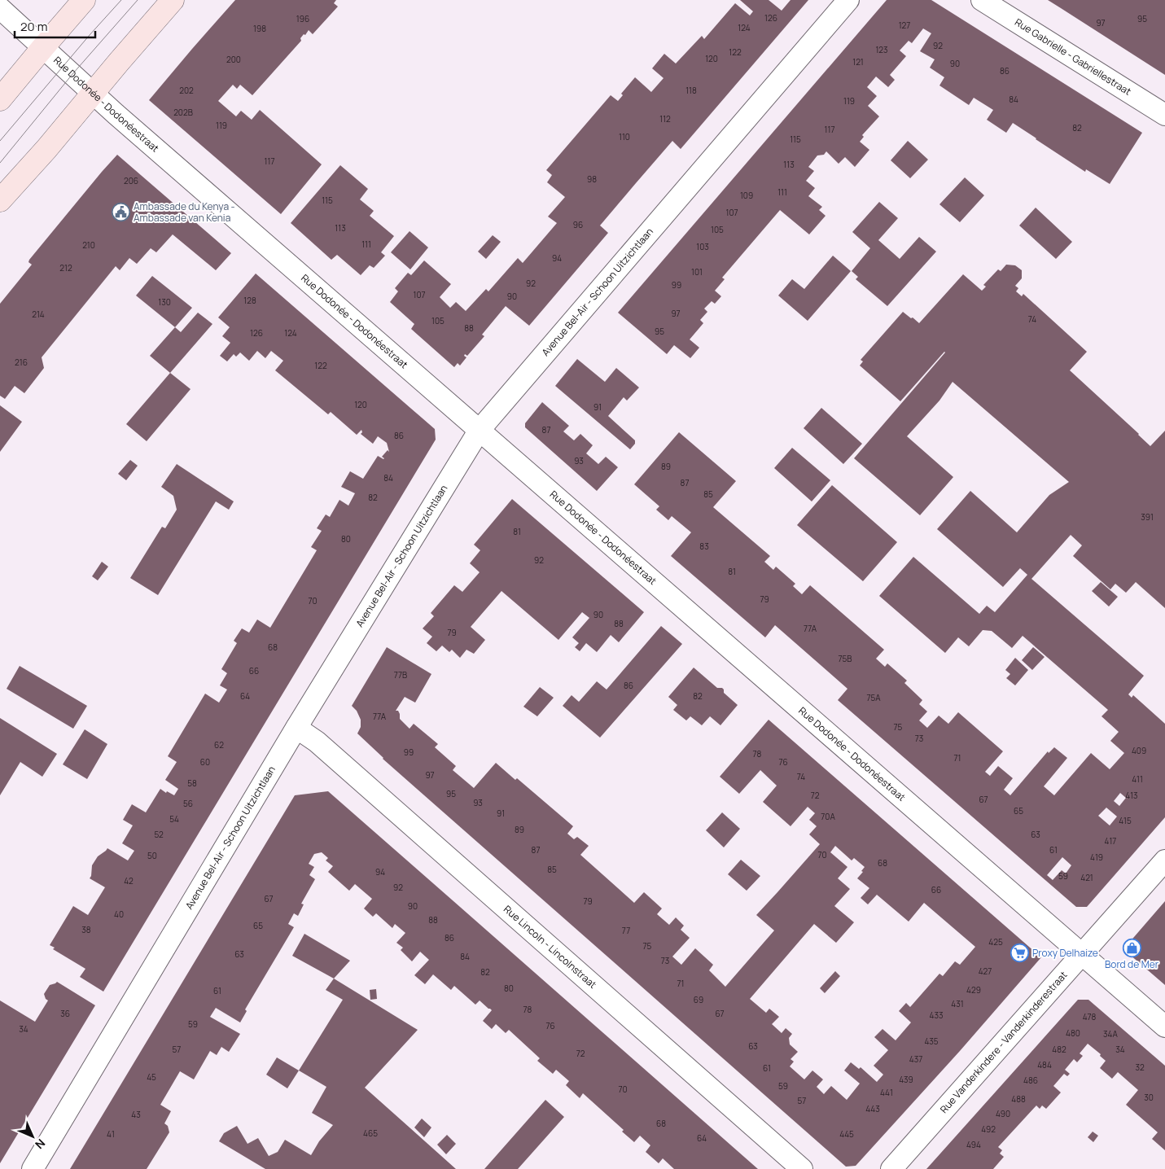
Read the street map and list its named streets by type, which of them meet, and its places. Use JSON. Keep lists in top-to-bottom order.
{
  "streets": {
    "street": [
      "Rue Gabrielle - Gabriellestraat",
      "Rue Dodonée - Dodonéestraat",
      "Avenue Bel-Air - Schoon Uitzichtlaan",
      "Rue Lincoln - Lincolnstraat",
      "Rue Vanderkindere - Vanderkinderestraat"
    ]
  },
  "crossings": [
    ["Rue Dodonée - Dodonéestraat", "Avenue Bel-Air - Schoon Uitzichtlaan"],
    ["Rue Dodonée - Dodonéestraat", "Rue Vanderkindere - Vanderkinderestraat"],
    ["Avenue Bel-Air - Schoon Uitzichtlaan", "Rue Lincoln - Lincolnstraat"]
  ],
  "places": {
    "public building": ["Ambassade du Kenya - Ambassade van Kenia"],
    "shop": ["Bord de Mer"],
    "supermarket": ["Proxy Delhaize"]
  },
  "house_numbers": [
    "126",
    "196",
    "95",
    "97",
    "127",
    "124",
    "198",
    "92",
    "123",
    "122",
    "120",
    "200",
    "121",
    "90",
    "86",
    "202",
    "118",
    "84",
    "119",
    "202B",
    "112",
    "119",
    "82",
    "117",
    "110",
    "115",
    "117",
    "113",
    "98",
    "206",
    "111",
    "109",
    "115",
    "107",
    "96",
    "113",
    "105",
    "111",
    "210",
    "103",
    "94",
    "212",
    "101",
    "92",
    "99",
    "107",
    "90",
    "128",
    "130",
    "97",
    "214",
    "74",
    "105",
    "88",
    "95",
    "126",
    "124",
    "216",
    "122",
    "120",
    "91",
    "87",
    "86",
    "93",
    "89",
    "84",
    "87",
    "85",
    "82",
    "391",
    "81",
    "80",
    "83",
    "92",
    "81",
    "79",
    "70",
    "90",
    "88",
    "77A",
    "79",
    "68",
    "75B",
    "66",
    "77B",
    "86",
    "64",
    "82",
    "75A",
    "77A",
    "75",
    "73",
    "62",
    "409",
    "99",
    "78",
    "71",
    "60",
    "76",
    "97",
    "74",
    "411",
    "58",
    "95",
    "72",
    "413",
    "67",
    "93",
    "56",
    "65",
    "91",
    "70A",
    "54",
    "415",
    "89",
    "52",
    "63",
    "417",
    "87",
    "61",
    "70",
    "50",
    "419",
    "68",
    "85",
    "94",
    "59",
    "421",
    "42",
    "92",
    "66",
    "67",
    "79",
    "90",
    "40",
    "88",
    "65",
    "38",
    "77",
    "86",
    "425",
    "75",
    "63",
    "84",
    "73",
    "427",
    "82",
    "71",
    "80",
    "429",
    "61",
    "69",
    "431",
    "78",
    "36",
    "67",
    "433",
    "478",
    "59",
    "76",
    "34",
    "480",
    "34A",
    "435",
    "63",
    "57",
    "482",
    "34",
    "72",
    "437",
    "484",
    "32",
    "61",
    "45",
    "439",
    "486",
    "59",
    "70",
    "441",
    "30",
    "488",
    "57",
    "443",
    "490",
    "43",
    "68",
    "492",
    "465",
    "41",
    "445",
    "64",
    "494"
  ],
  "scale_bar": "20 m",
  "north": "bottom right"
}
